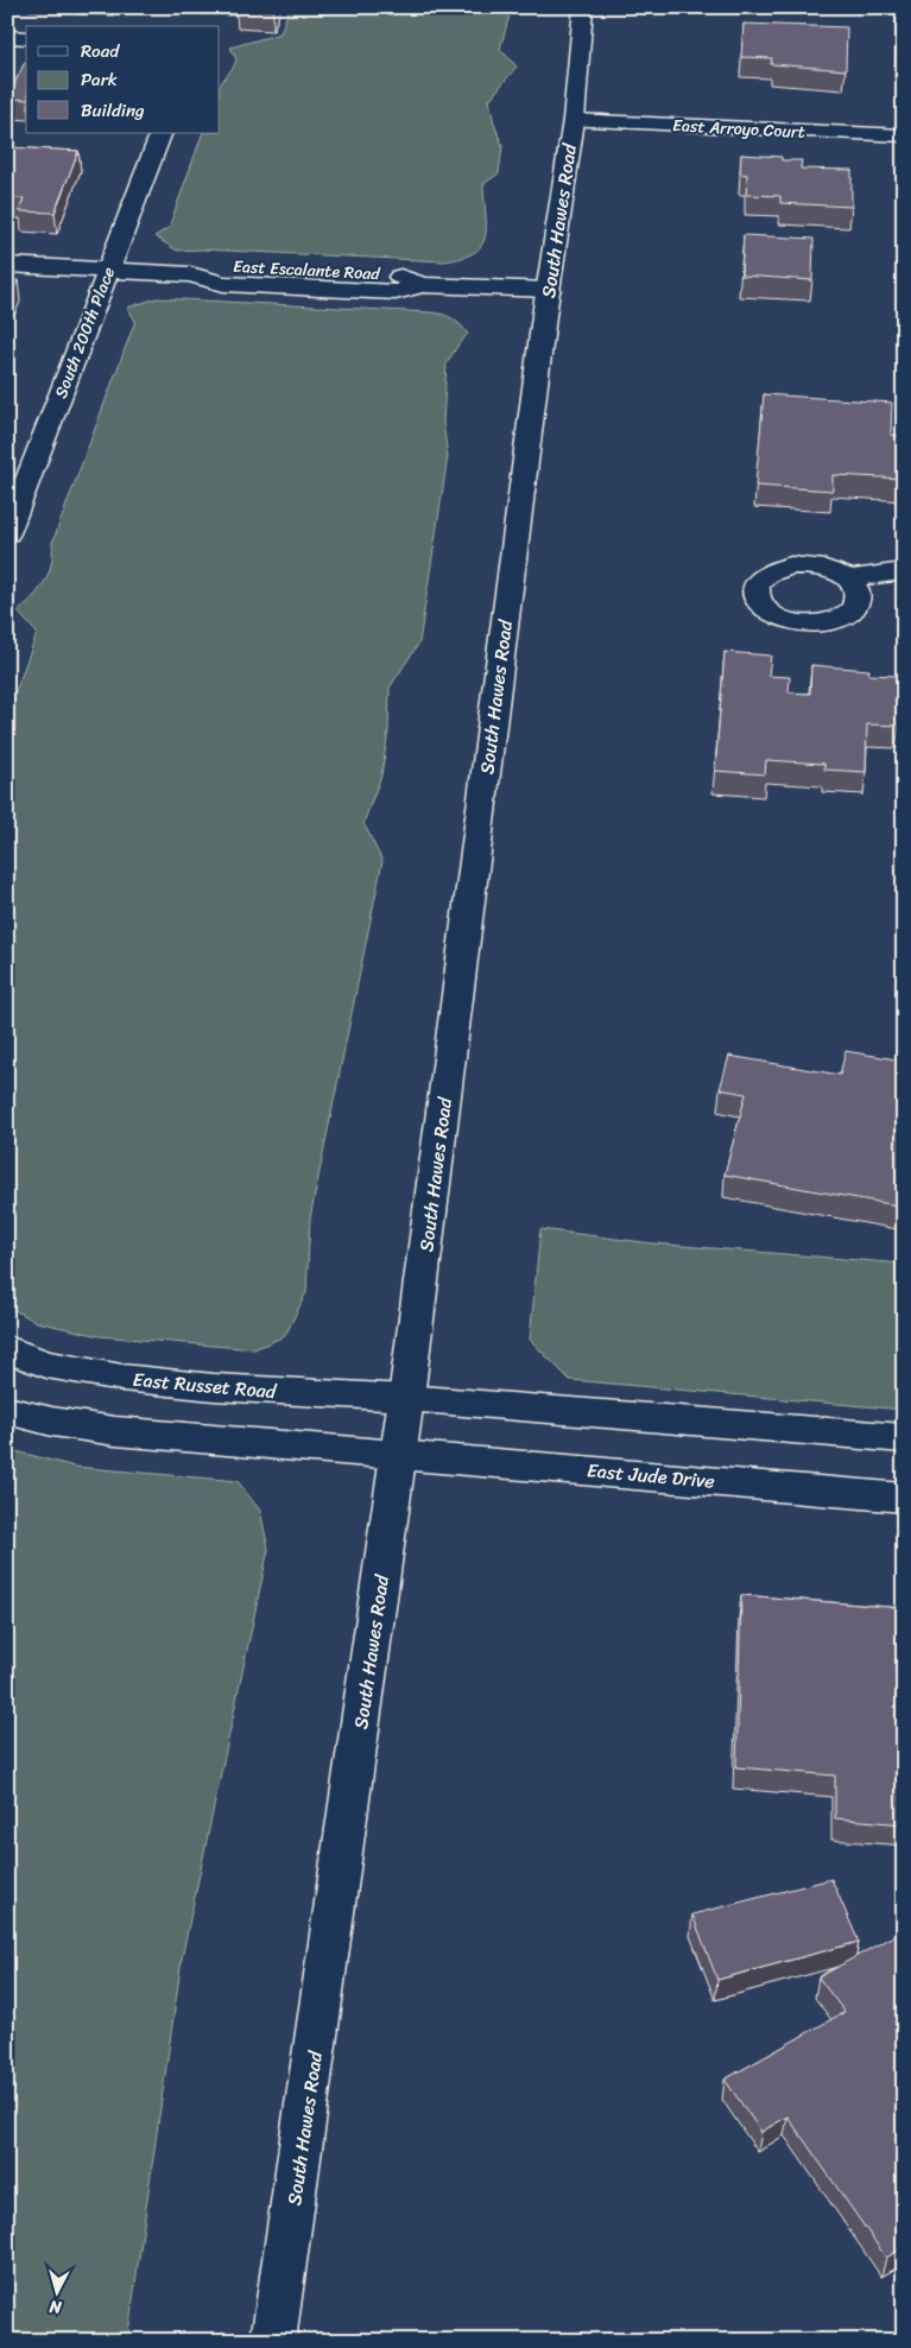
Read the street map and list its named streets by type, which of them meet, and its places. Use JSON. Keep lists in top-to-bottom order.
{
  "streets": {
    "street": [
      "East Arroyo Court",
      "South Hawes Road",
      "East Escalante Road",
      "South 200th Place",
      "East Russet Road",
      "East Jude Drive"
    ]
  },
  "crossings": [
    ["East Arroyo Court", "South Hawes Road"],
    ["South Hawes Road", "East Escalante Road"],
    ["South Hawes Road", "East Russet Road"],
    ["South Hawes Road", "East Jude Drive"],
    ["East Escalante Road", "South 200th Place"]
  ],
  "legend": ["Road", "Park", "Building"],
  "north": "bottom"
}
